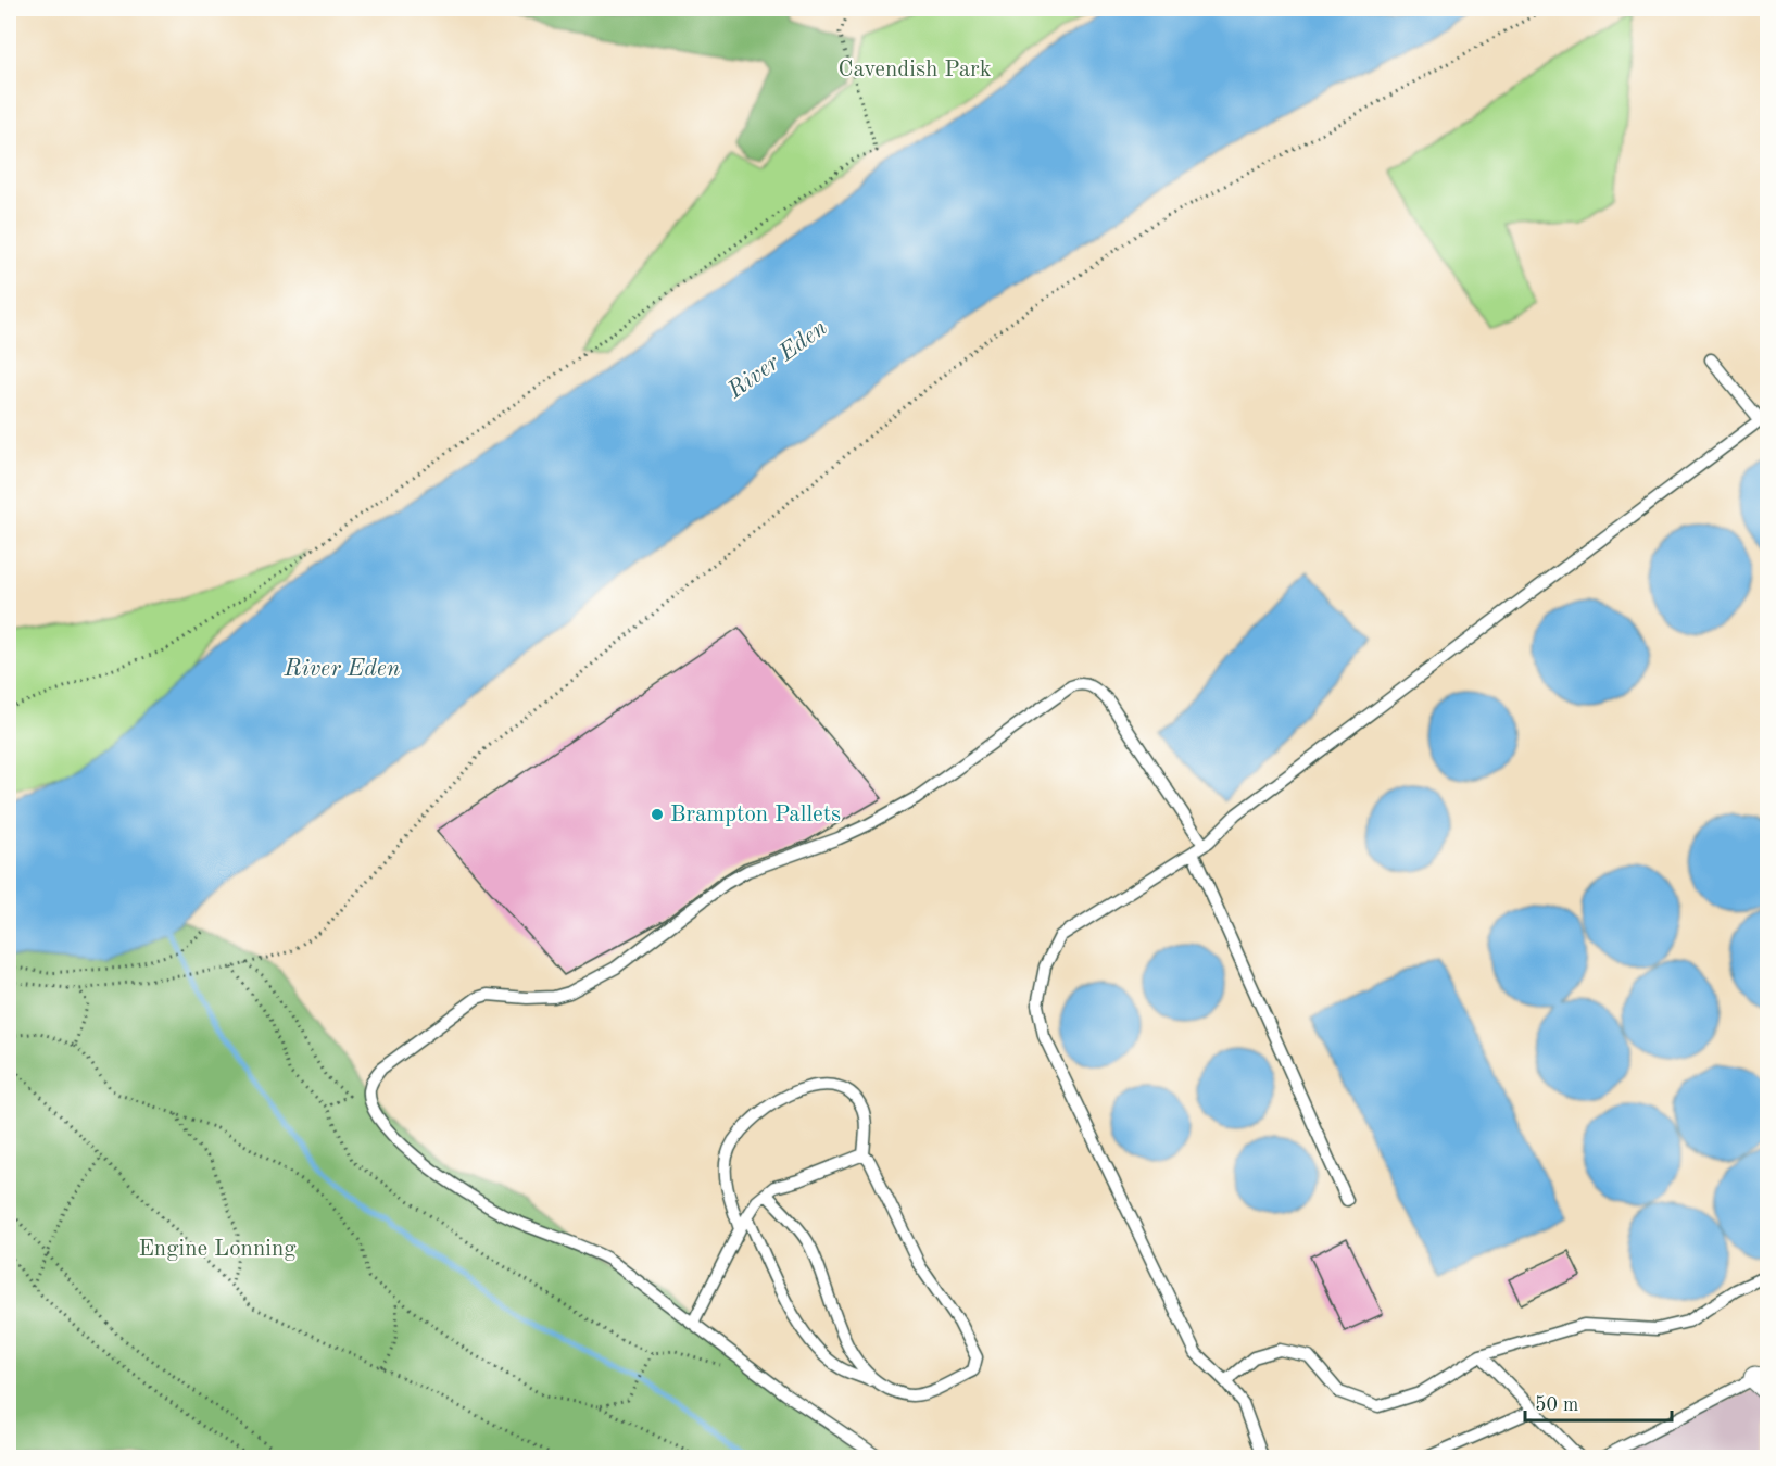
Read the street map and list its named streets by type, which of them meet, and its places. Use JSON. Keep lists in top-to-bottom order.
{
  "water": ["River Eden"],
  "parks": ["Cavendish Park", "Engine Lonning"],
  "places": ["Brampton Pallets"],
  "scale_bar": "50 m"
}
